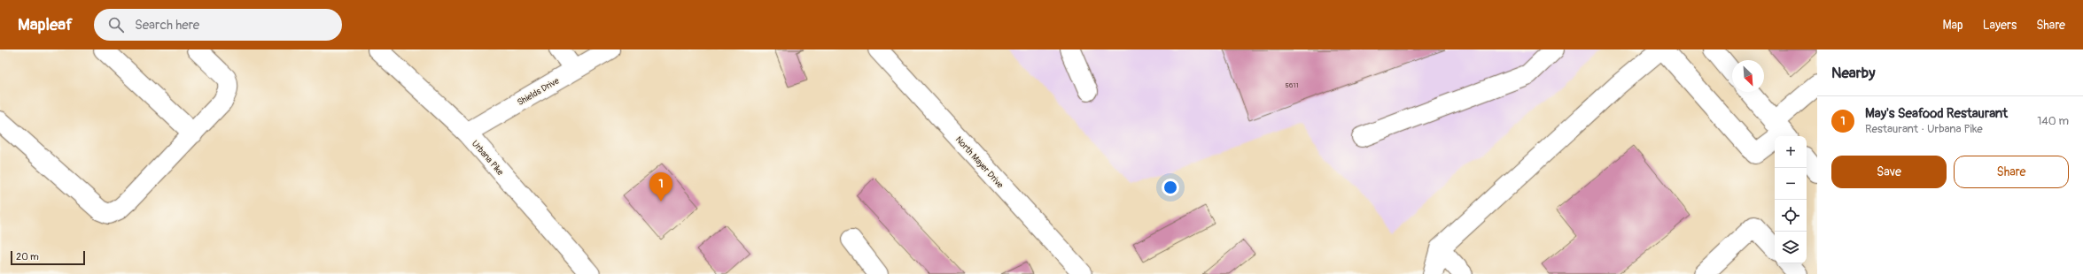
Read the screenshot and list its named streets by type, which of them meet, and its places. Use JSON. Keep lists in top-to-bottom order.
{
  "streets": {
    "street": ["Shields Drive", "Urbana Pike", "North Mayer Drive"]
  },
  "crossings": [
    ["Shields Drive", "Urbana Pike"]
  ],
  "house_numbers": ["5611"],
  "scale_bar": "20 m",
  "north": "bottom right",
  "page": {
    "header": "Mapleaf",
    "search": "Search here",
    "nav": ["Map", "Layers", "Share"],
    "heading": "Nearby",
    "list": [
      {
        "mark": "1",
        "name": "May's Seafood Restaurant",
        "note": "Restaurant · Urbana Pike",
        "value": "140 m"
      }
    ],
    "map_buttons": ["+", "−"],
    "buttons": ["Save", "Share"],
    "pins": "1",
    "scale": "20 m"
  }
}
